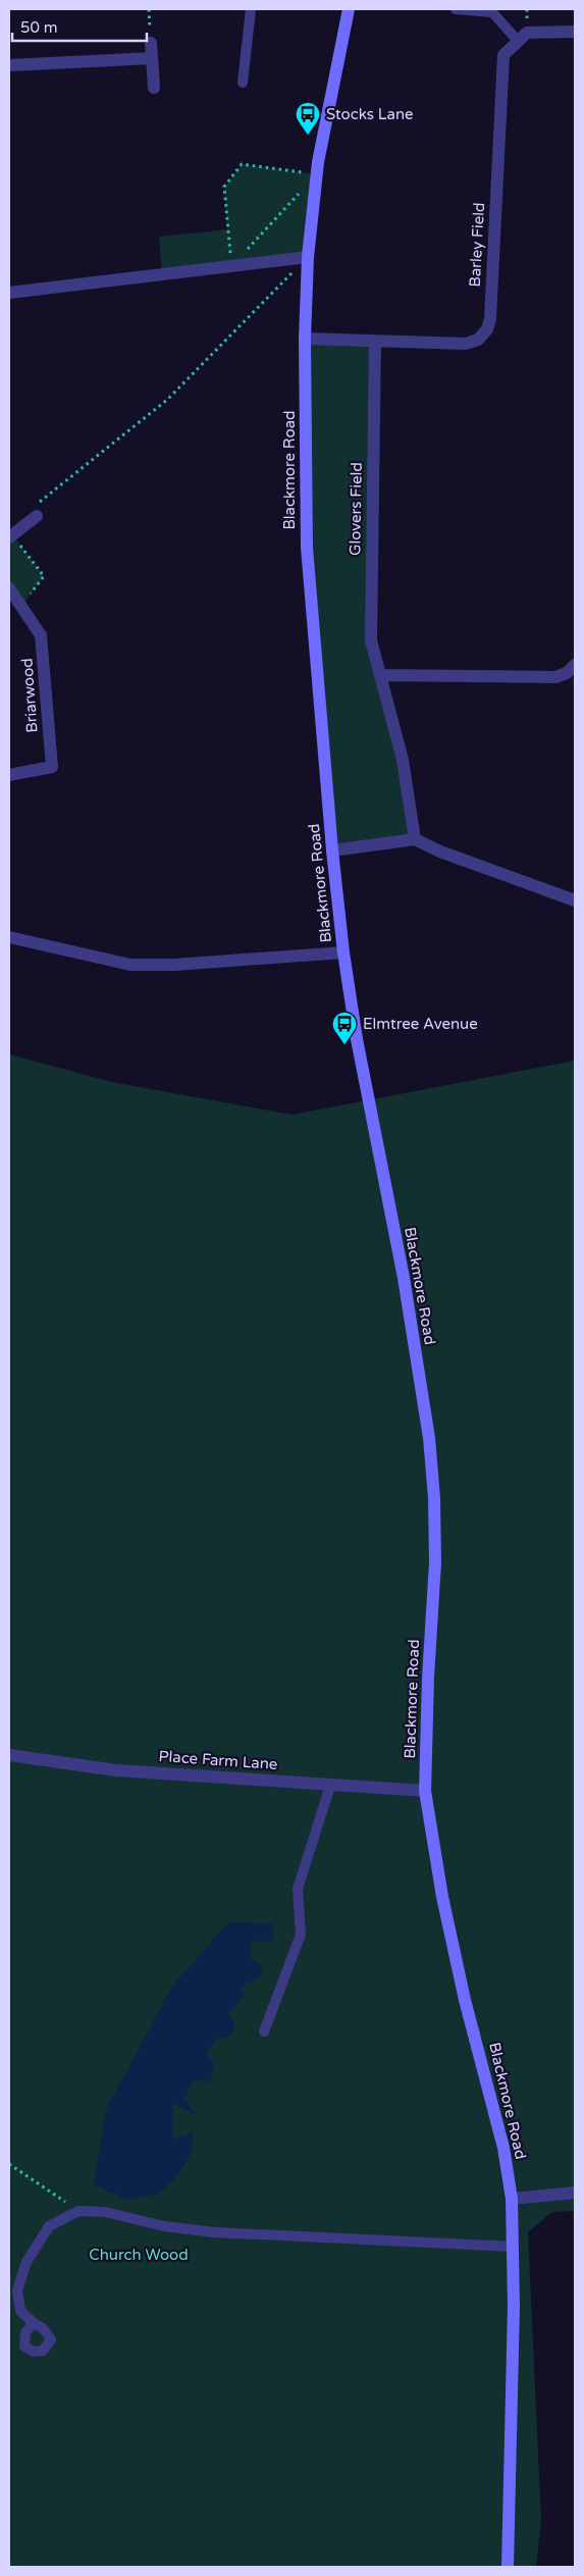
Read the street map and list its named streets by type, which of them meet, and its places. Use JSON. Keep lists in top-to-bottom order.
{
  "streets": {
    "street": [
      "Barley Field",
      "Blackmore Road",
      "Glovers Field",
      "Briarwood",
      "Place Farm Lane"
    ]
  },
  "crossings": [
    ["Barley Field", "Blackmore Road"],
    ["Barley Field", "Glovers Field"],
    ["Blackmore Road", "Place Farm Lane"]
  ],
  "parks": ["Church Wood"],
  "places": {
    "bus stop": ["Stocks Lane", "Elmtree Avenue"]
  },
  "scale_bar": "50 m"
}
